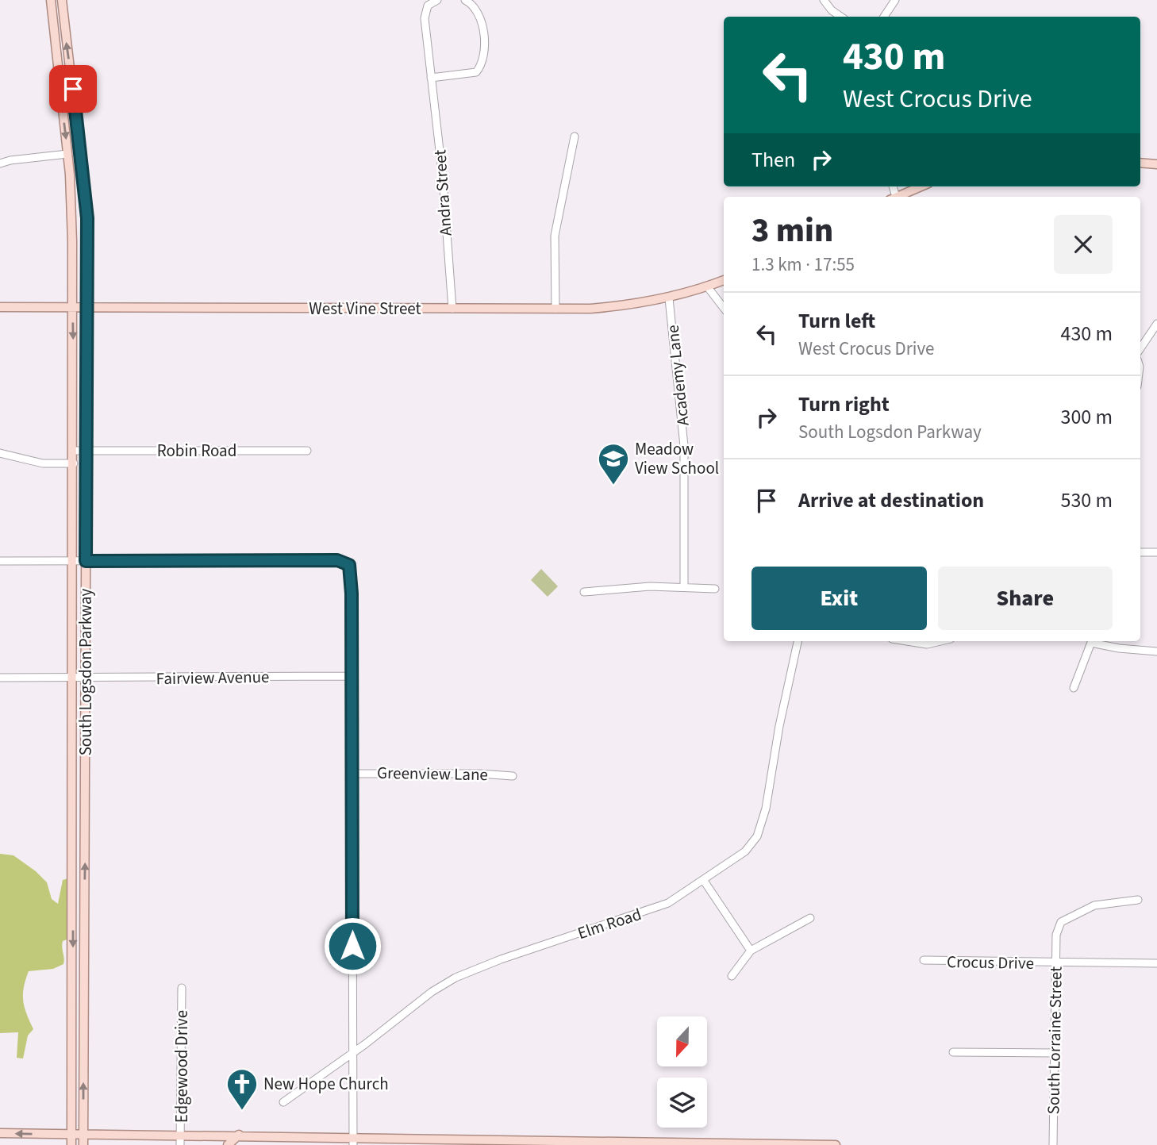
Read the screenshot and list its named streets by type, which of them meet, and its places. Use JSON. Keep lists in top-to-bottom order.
{
  "streets": {
    "main road": ["West Vine Street", "South Logsdon Parkway"],
    "street": [
      "Andra Street",
      "Academy Lane",
      "Robin Road",
      "Fairview Avenue",
      "Greenview Lane",
      "Elm Road",
      "Crocus Drive",
      "South Lorraine Street",
      "Edgewood Drive"
    ]
  },
  "crossings": [
    ["Andra Street", "West Vine Street"],
    ["West Vine Street", "Academy Lane"],
    ["West Vine Street", "South Logsdon Parkway"],
    ["Robin Road", "South Logsdon Parkway"],
    ["South Logsdon Parkway", "Fairview Avenue"],
    ["Crocus Drive", "South Lorraine Street"]
  ],
  "places": {
    "school or university": ["Meadow View School"],
    "church": ["New Hope Church"]
  },
  "north": "bottom",
  "page": {
    "turn": ["430 m", "West Crocus Drive"],
    "then": "Then",
    "heading": ["3 min", "1.3 km · 17:55"],
    "list": [
      {
        "name": "Turn left",
        "note": "West Crocus Drive",
        "value": "430 m"
      },
      {
        "name": "Turn right",
        "note": "South Logsdon Parkway",
        "value": "300 m"
      },
      {
        "name": "Arrive at destination",
        "value": "530 m"
      }
    ],
    "buttons": ["Exit", "Share"]
  }
}
